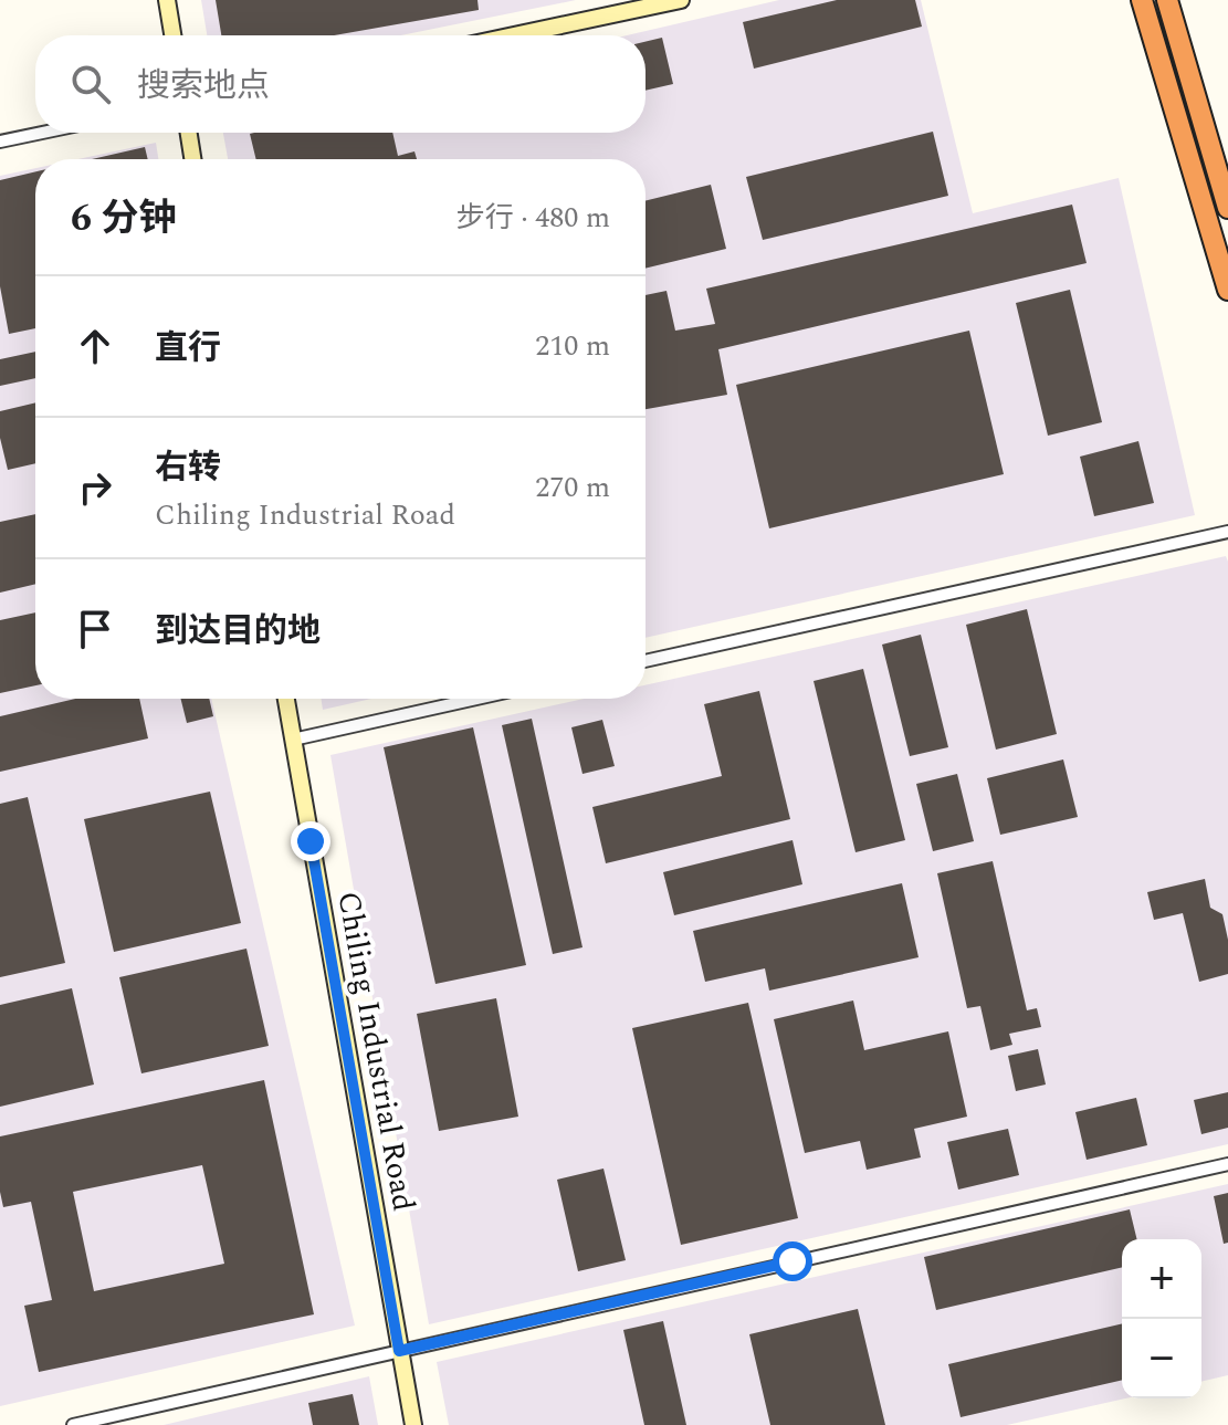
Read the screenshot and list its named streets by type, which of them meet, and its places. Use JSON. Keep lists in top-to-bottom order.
{
  "streets": {
    "street": ["Chiling Industrial Road"]
  },
  "page": {
    "search": "搜索地点",
    "heading": ["6 分钟", "步行 · 480 m"],
    "list": [
      ["直行", "210 m"],
      ["右转", "Chiling Industrial Road", "270 m"],
      "到达目的地"
    ],
    "map_buttons": ["+", "−"]
  }
}
